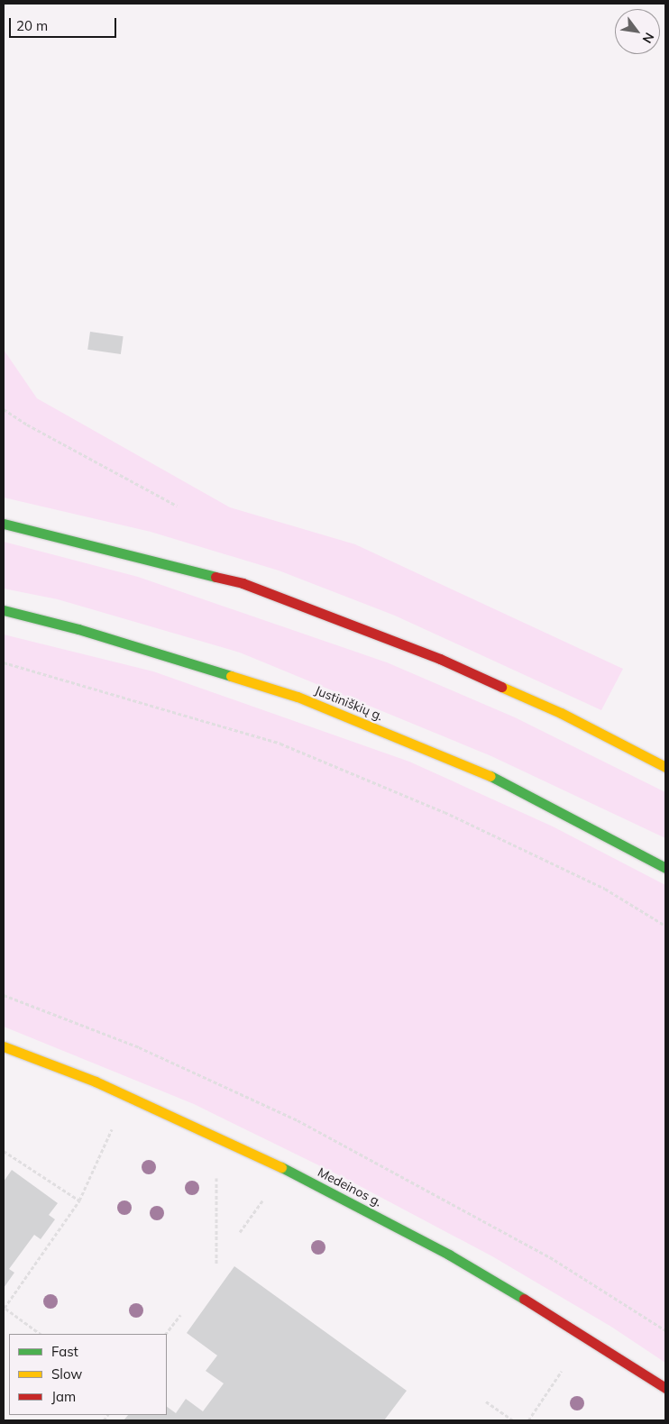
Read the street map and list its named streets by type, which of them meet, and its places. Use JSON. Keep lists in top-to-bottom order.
{
  "streets": {
    "main road": ["Justiniškių g.", "Medeinos g."]
  },
  "legend": ["Fast", "Slow", "Jam"],
  "scale_bar": "20 m",
  "north": "bottom right"
}
